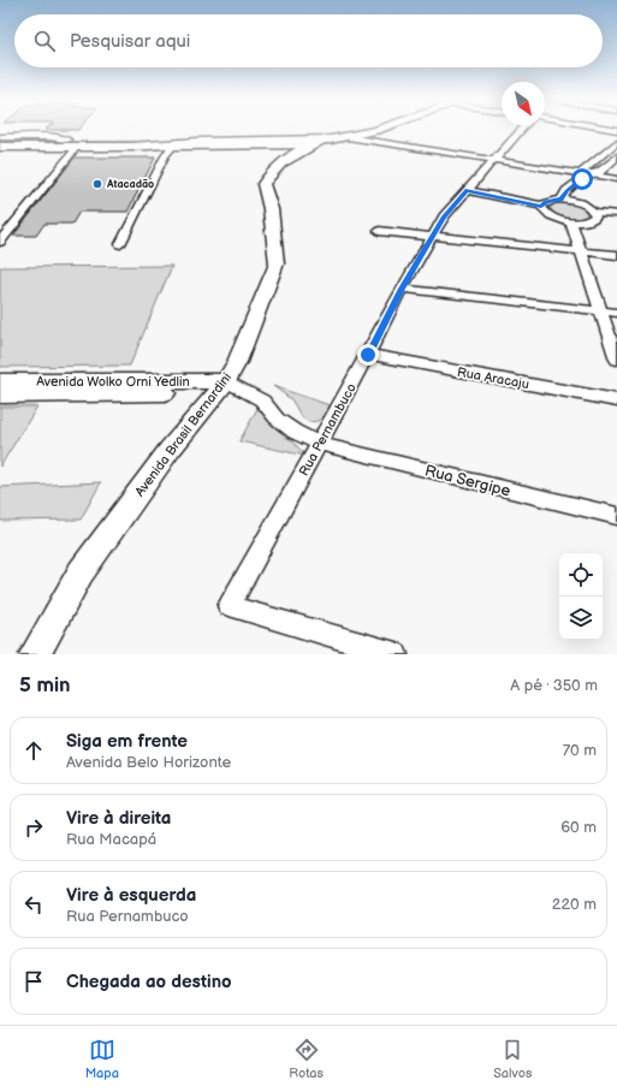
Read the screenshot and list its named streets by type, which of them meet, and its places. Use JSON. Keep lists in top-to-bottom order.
{
  "streets": {
    "street": [
      "Rua Aracaju",
      "Avenida Wolko Orni Yedlin",
      "Rua Pernambuco",
      "Avenida Brasil Bernardini",
      "Rua Sergipe"
    ]
  },
  "crossings": [
    ["Rua Aracaju", "Rua Pernambuco"],
    ["Avenida Wolko Orni Yedlin", "Avenida Brasil Bernardini"],
    ["Avenida Wolko Orni Yedlin", "Rua Sergipe"],
    ["Rua Pernambuco", "Rua Sergipe"],
    ["Avenida Brasil Bernardini", "Rua Sergipe"]
  ],
  "places": ["Atacadão"],
  "north": "bottom right",
  "page": {
    "search": "Pesquisar aqui",
    "heading": ["5 min", "A pé · 350 m"],
    "list": [
      ["Siga em frente", "Avenida Belo Horizonte", "70 m"],
      ["Vire à direita", "Rua Macapá", "60 m"],
      ["Vire à esquerda", "Rua Pernambuco", "220 m"],
      "Chegada ao destino"
    ],
    "nav": ["Mapa", "Rotas", "Salvos"]
  }
}
